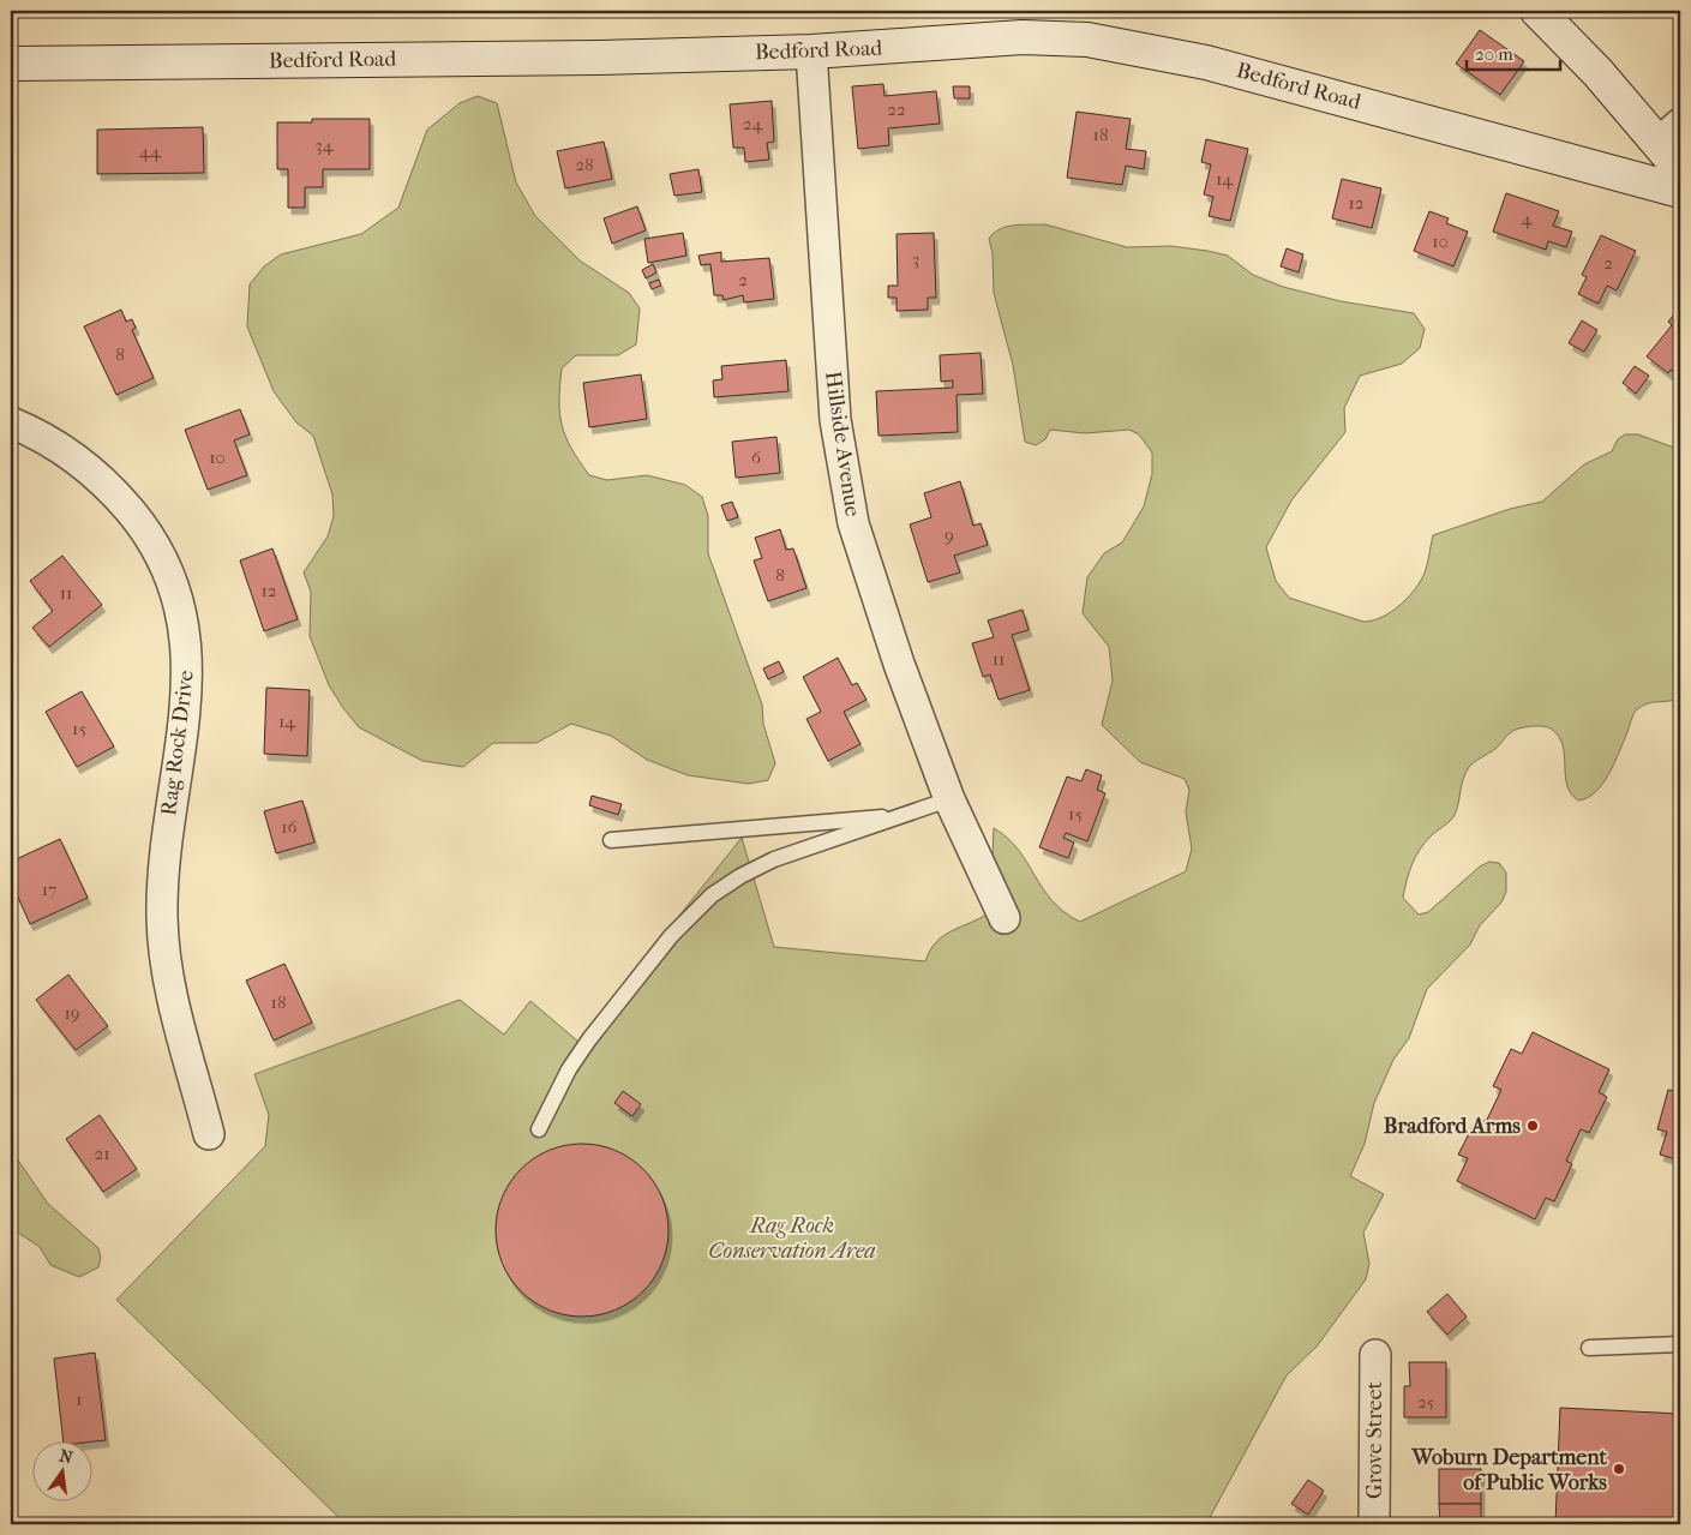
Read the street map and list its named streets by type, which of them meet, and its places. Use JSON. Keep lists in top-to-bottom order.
{
  "streets": {
    "street": [
      "Bedford Road",
      "Hillside Avenue",
      "Rag Rock Drive",
      "Grove Street"
    ]
  },
  "crossings": [
    ["Bedford Road", "Hillside Avenue"]
  ],
  "parks": ["Rag Rock Conservation Area"],
  "places": ["Bradford Arms", "Woburn Department of Public Works"],
  "house_numbers": [
    "22",
    "24",
    "18",
    "34",
    "44",
    "28",
    "14",
    "12",
    "4",
    "10",
    "3",
    "2",
    "2",
    "8",
    "10",
    "6",
    "9",
    "8",
    "12",
    "11",
    "11",
    "14",
    "15",
    "15",
    "16",
    "17",
    "18",
    "19",
    "21",
    "1",
    "25"
  ],
  "scale_bar": "20 m",
  "north": "top"
}
